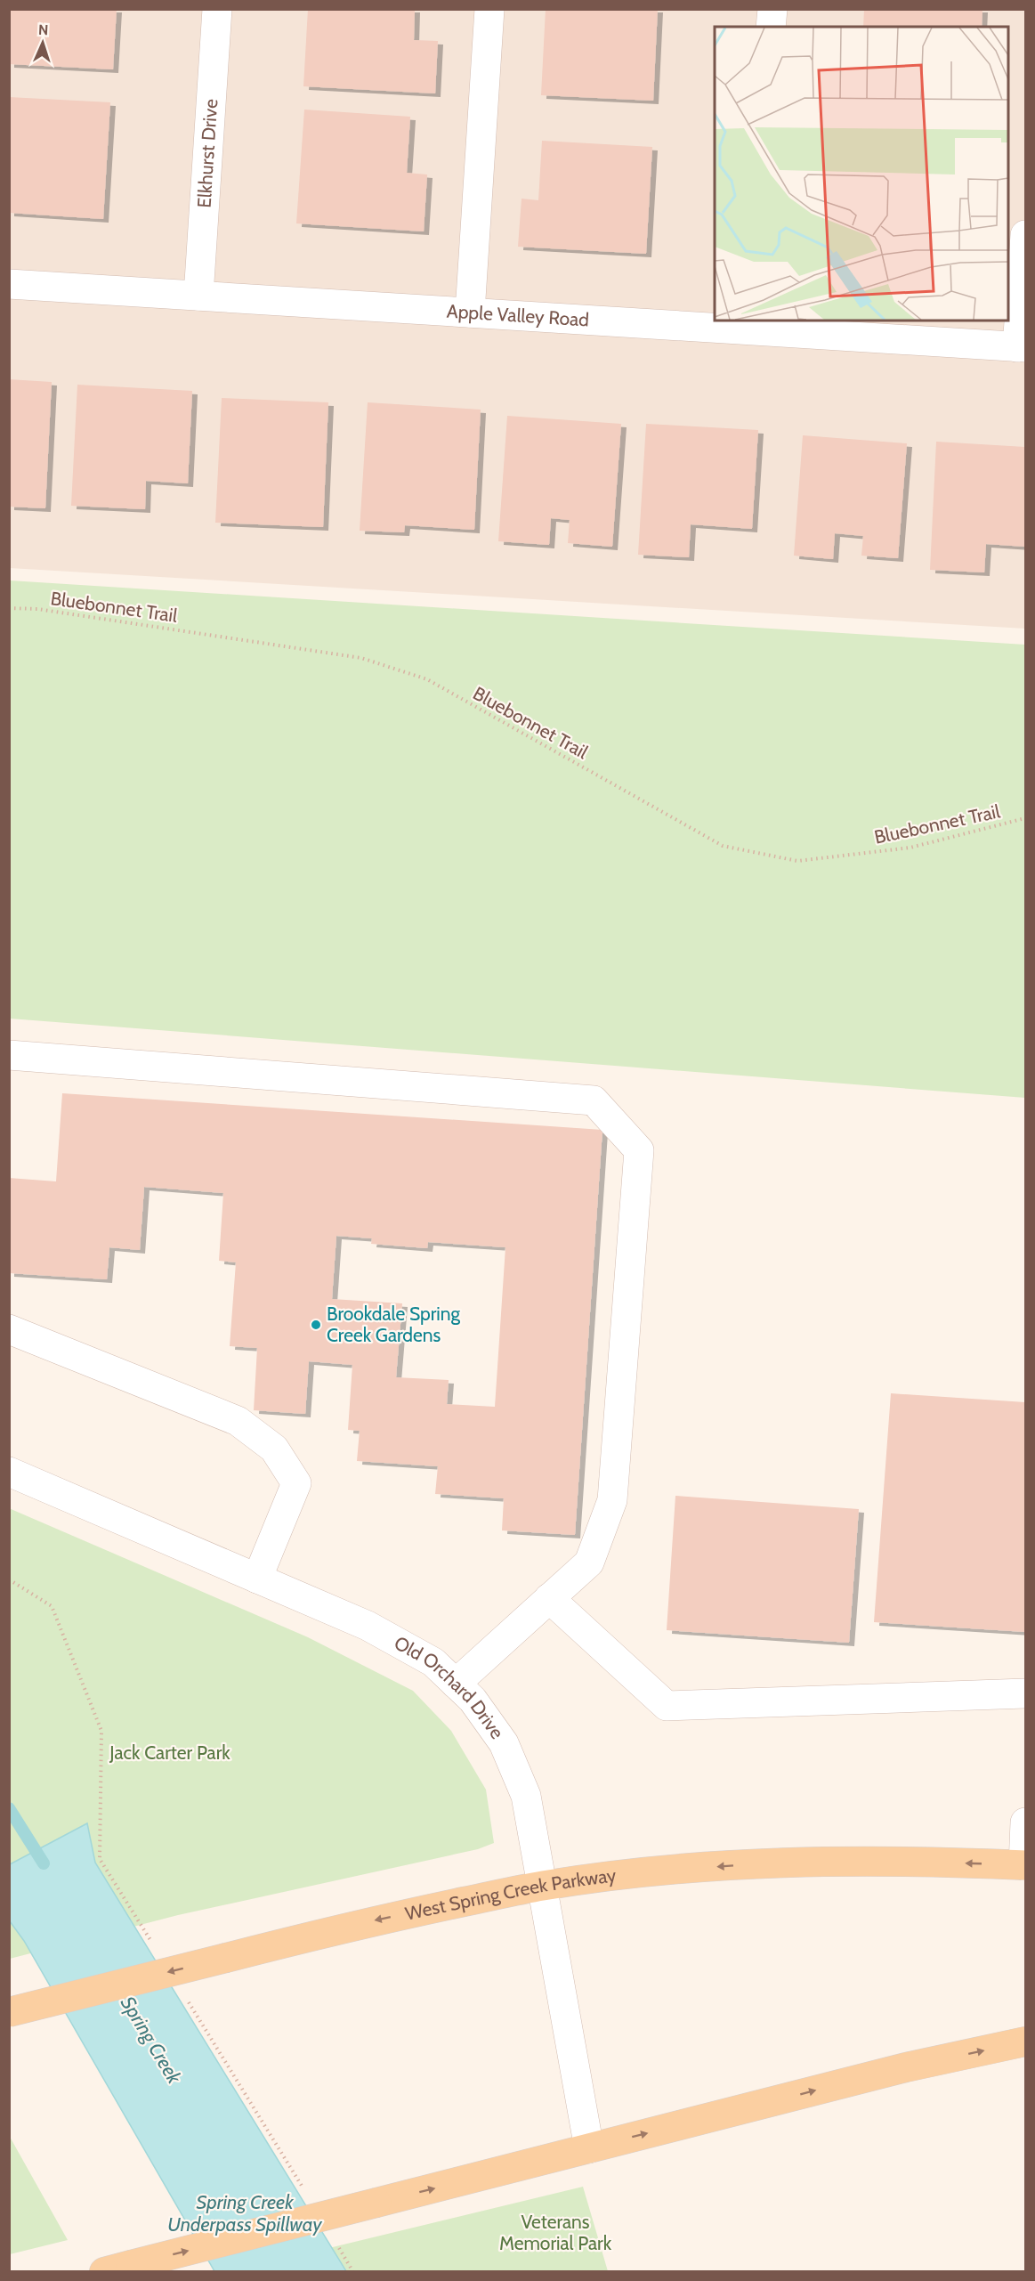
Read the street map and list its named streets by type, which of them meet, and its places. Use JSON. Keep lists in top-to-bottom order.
{
  "streets": {
    "main road": ["West Spring Creek Parkway"],
    "street": ["Elkhurst Drive", "Apple Valley Road", "Old Orchard Drive"],
    "path": ["Bluebonnet Trail"]
  },
  "crossings": [
    ["Elkhurst Drive", "Apple Valley Road"],
    ["Old Orchard Drive", "West Spring Creek Parkway"]
  ],
  "water": ["Spring Creek", "Spring Creek Underpass Spillway"],
  "parks": ["Jack Carter Park", "Veterans Memorial Park"],
  "places": ["Brookdale Spring Creek Gardens"],
  "north": "top"
}
